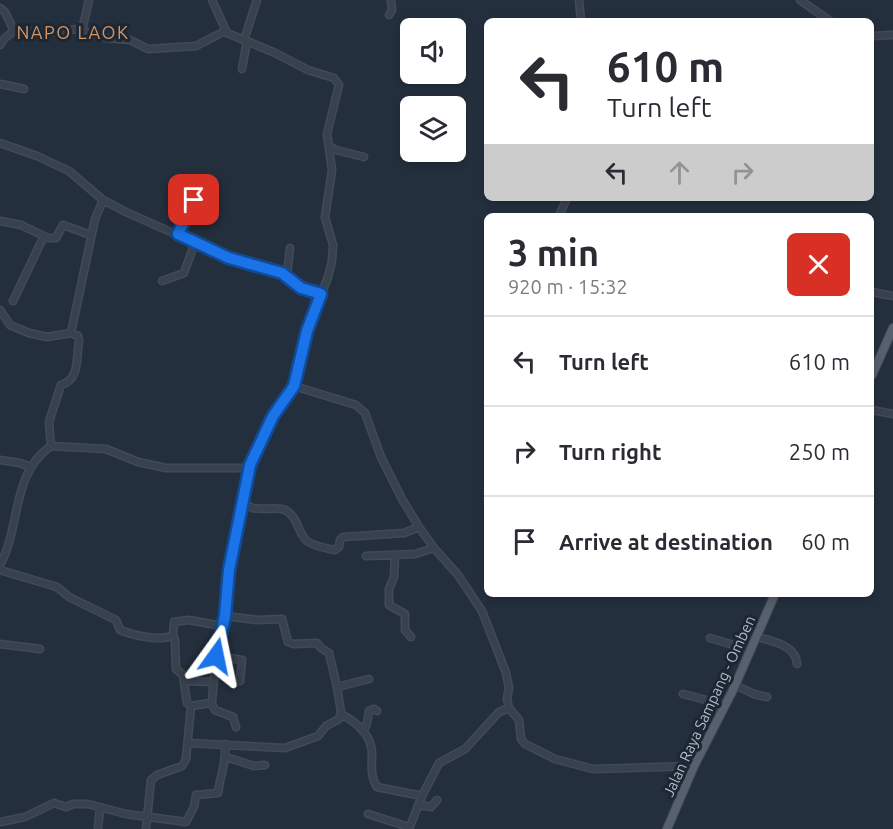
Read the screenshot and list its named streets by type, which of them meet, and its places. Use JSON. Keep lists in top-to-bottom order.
{
  "streets": {
    "main road": ["Jalan Raya Sampang - Omben"]
  },
  "districts": ["NAPO LAOK"],
  "page": {
    "turn": ["610 m", "Turn left"],
    "heading": ["3 min", "920 m · 15:32"],
    "list": [
      {
        "name": "Turn left",
        "value": "610 m"
      },
      {
        "name": "Turn right",
        "value": "250 m"
      },
      {
        "name": "Arrive at destination",
        "value": "60 m"
      }
    ]
  }
}
